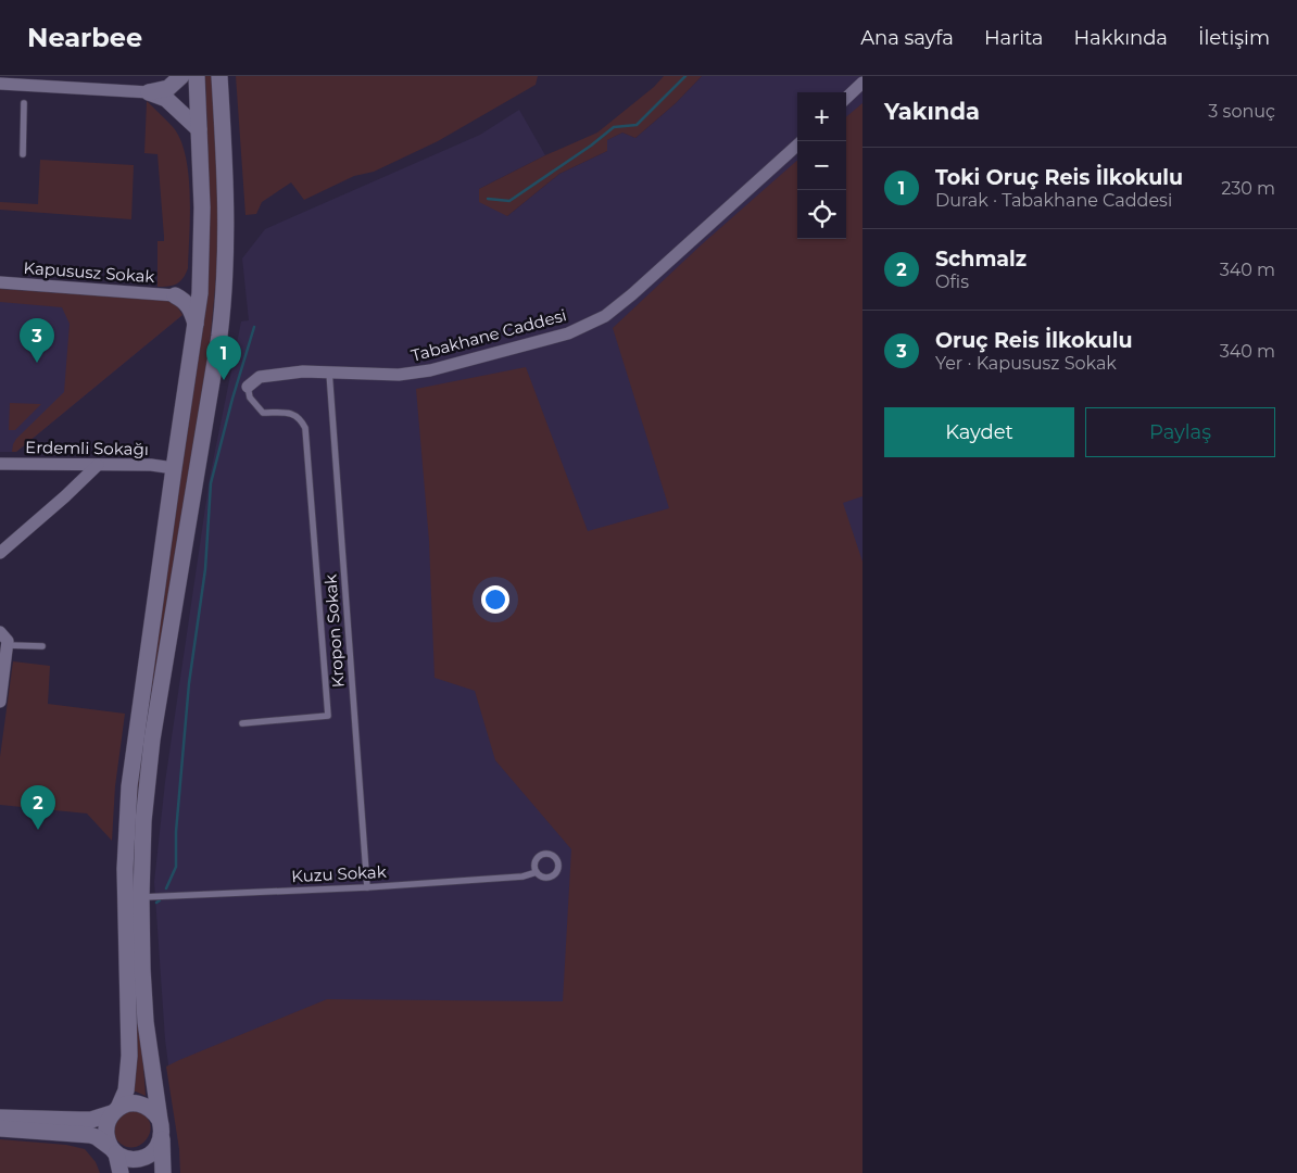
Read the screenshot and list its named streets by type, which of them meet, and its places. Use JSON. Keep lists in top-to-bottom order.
{
  "streets": {
    "street": ["Kapususz Sokak", "Tabakhane Caddesi", "Erdemli Sokağı"],
    "lane": ["Kropon Sokak", "Kuzu Sokak"]
  },
  "crossings": [
    ["Tabakhane Caddesi", "Kropon Sokak"],
    ["Kropon Sokak", "Kuzu Sokak"]
  ],
  "page": {
    "header": "Nearbee",
    "nav": [
      "Ana sayfa",
      "Harita",
      "Hakkında",
      "İletişim"
    ],
    "heading": ["Yakında", "3 sonuç"],
    "map_buttons": ["+", "−"],
    "list": [
      {
        "mark": "1",
        "name": "Toki Oruç Reis İlkokulu",
        "note": "Durak · Tabakhane Caddesi",
        "value": "230 m"
      },
      {
        "mark": "2",
        "name": "Schmalz",
        "note": "Ofis",
        "value": "340 m"
      },
      {
        "mark": "3",
        "name": "Oruç Reis İlkokulu",
        "note": "Yer · Kapususz Sokak",
        "value": "340 m"
      }
    ],
    "pins": ["3", "1", "2"],
    "buttons": ["Kaydet", "Paylaş"]
  }
}
